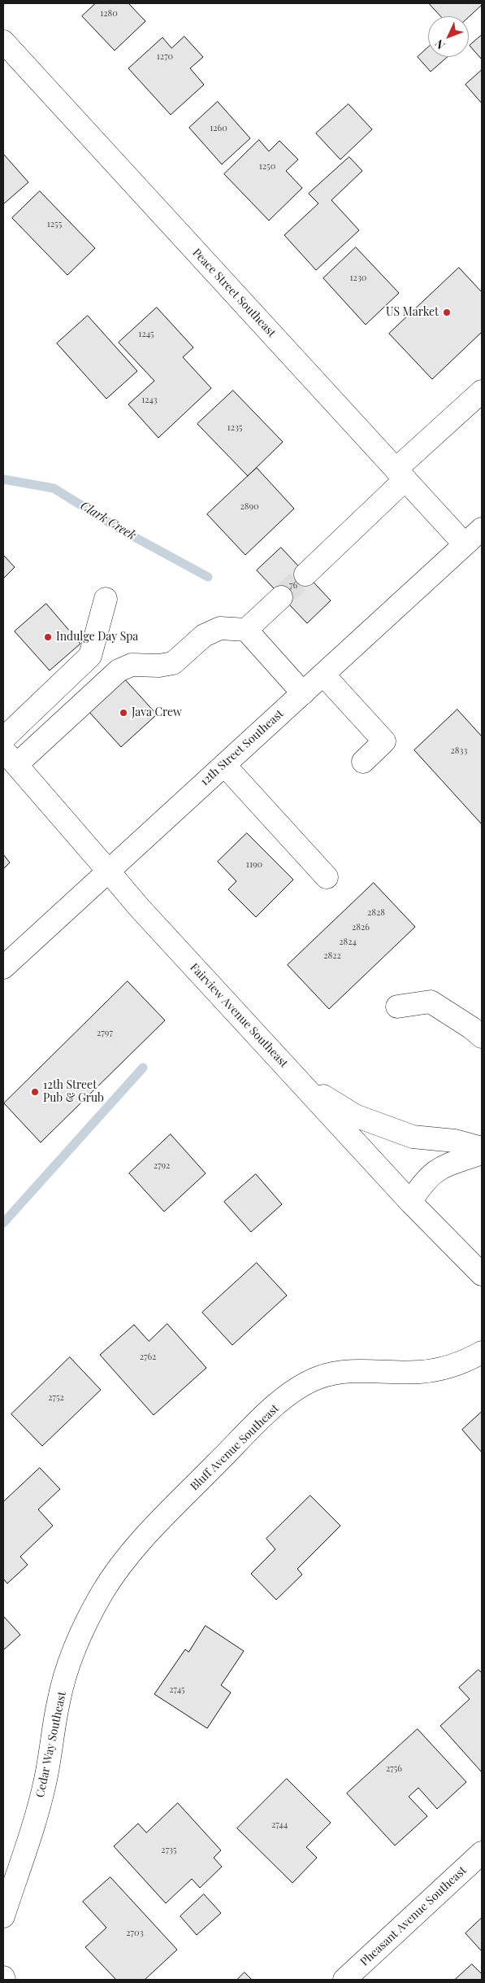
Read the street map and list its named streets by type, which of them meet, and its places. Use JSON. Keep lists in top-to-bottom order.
{
  "streets": {
    "street": [
      "Peace Street Southeast",
      "12th Street Southeast",
      "Fairview Avenue Southeast",
      "Bluff Avenue Southeast",
      "Cedar Way Southeast",
      "Pheasant Avenue Southeast"
    ]
  },
  "crossings": [
    ["Peace Street Southeast", "12th Street Southeast"],
    ["12th Street Southeast", "Fairview Avenue Southeast"],
    ["Bluff Avenue Southeast", "Cedar Way Southeast"]
  ],
  "water": ["Clark Creek"],
  "places": [
    "US Market",
    "Indulge Day Spa",
    "Java Crew",
    "12th Street Pub & Grub"
  ],
  "house_numbers": [
    "1280",
    "1270",
    "1260",
    "1250",
    "1255",
    "1230",
    "1245",
    "1243",
    "1235",
    "2890",
    "76",
    "2833",
    "1190",
    "2828",
    "2826",
    "2824",
    "2822",
    "2797",
    "2792",
    "2762",
    "2752",
    "2745",
    "2756",
    "2744",
    "2735",
    "2703"
  ],
  "north": "bottom left"
}
